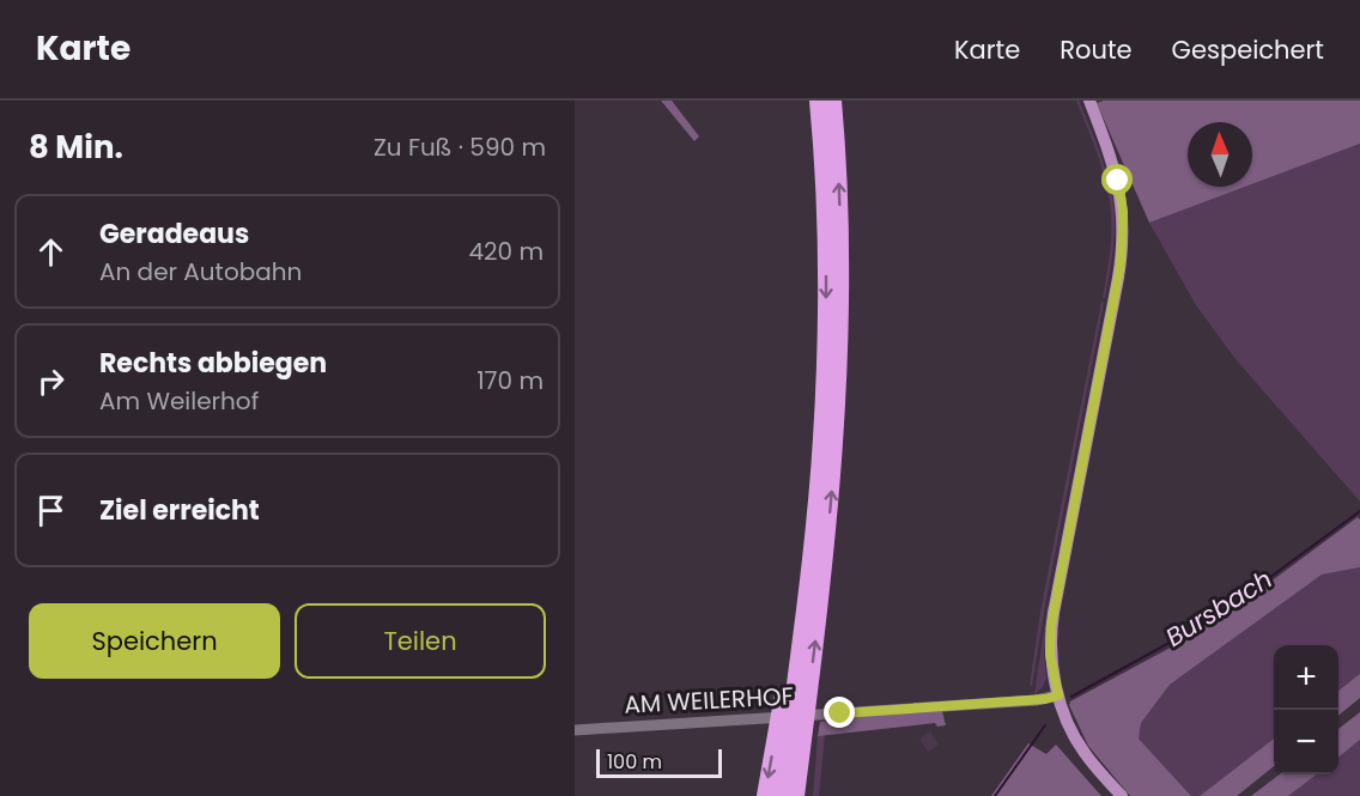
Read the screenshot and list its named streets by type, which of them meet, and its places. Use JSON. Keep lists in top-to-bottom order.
{
  "streets": {
    "street": ["AM WEILERHOF"]
  },
  "water": ["Bursbach"],
  "scale_bar": "100 m",
  "north": "top",
  "page": {
    "header": "Karte",
    "nav": ["Karte", "Route", "Gespeichert"],
    "heading": ["8 Min.", "Zu Fuß · 590 m"],
    "list": [
      ["Geradeaus", "An der Autobahn", "420 m"],
      ["Rechts abbiegen", "Am Weilerhof", "170 m"],
      "Ziel erreicht"
    ],
    "buttons": ["Speichern", "Teilen"],
    "map_buttons": ["+", "−"],
    "scale": "100 m"
  }
}
